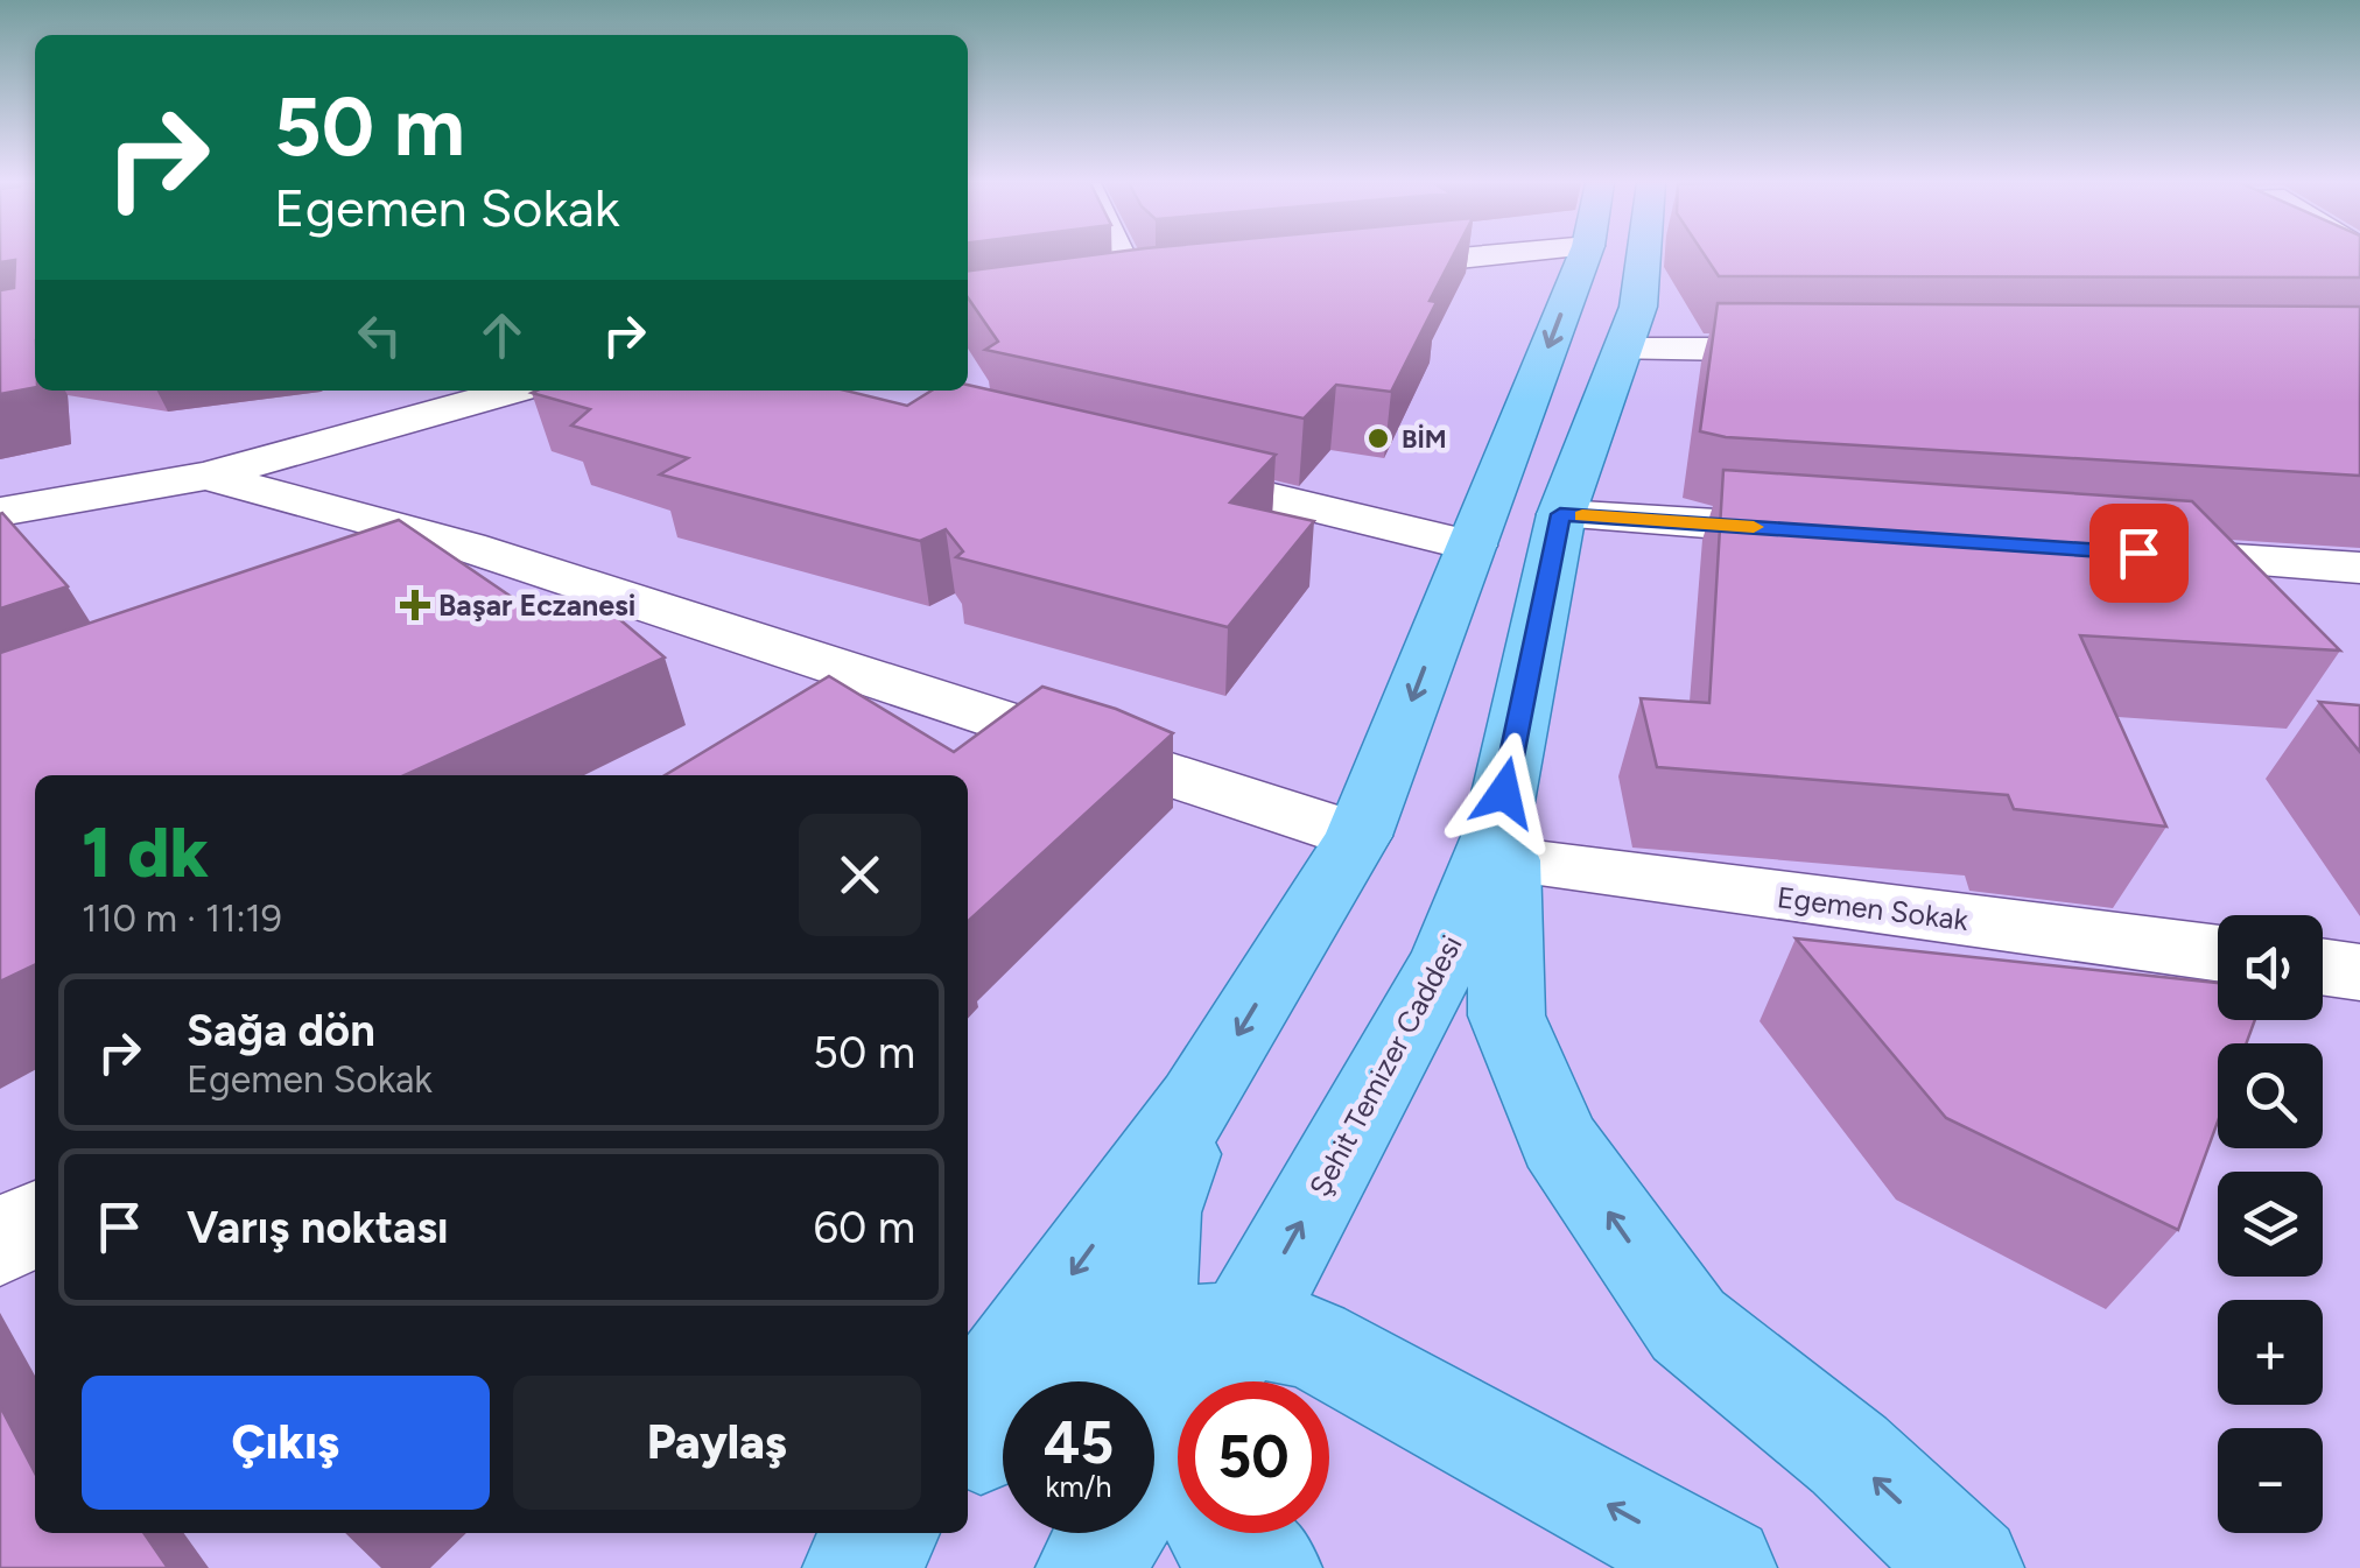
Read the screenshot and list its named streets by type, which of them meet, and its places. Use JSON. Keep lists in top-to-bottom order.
{
  "streets": {
    "main road": ["Şehit Temizer Caddesi"],
    "street": ["Egemen Sokak"]
  },
  "crossings": [
    ["Egemen Sokak", "Şehit Temizer Caddesi"]
  ],
  "places": {
    "other": ["BİM"],
    "health": ["Başar Eczanesi"]
  },
  "page": {
    "turn": ["50 m", "Egemen Sokak"],
    "heading": ["1 dk", "110 m · 11:19"],
    "map_buttons": ["+", "−"],
    "list": [
      {
        "name": "Sağa dön",
        "note": "Egemen Sokak",
        "value": "50 m"
      },
      {
        "name": "Varış noktası",
        "value": "60 m"
      }
    ],
    "buttons": ["Çıkış", "Paylaş"],
    "speed": "45 km/h",
    "limit": "50"
  }
}
